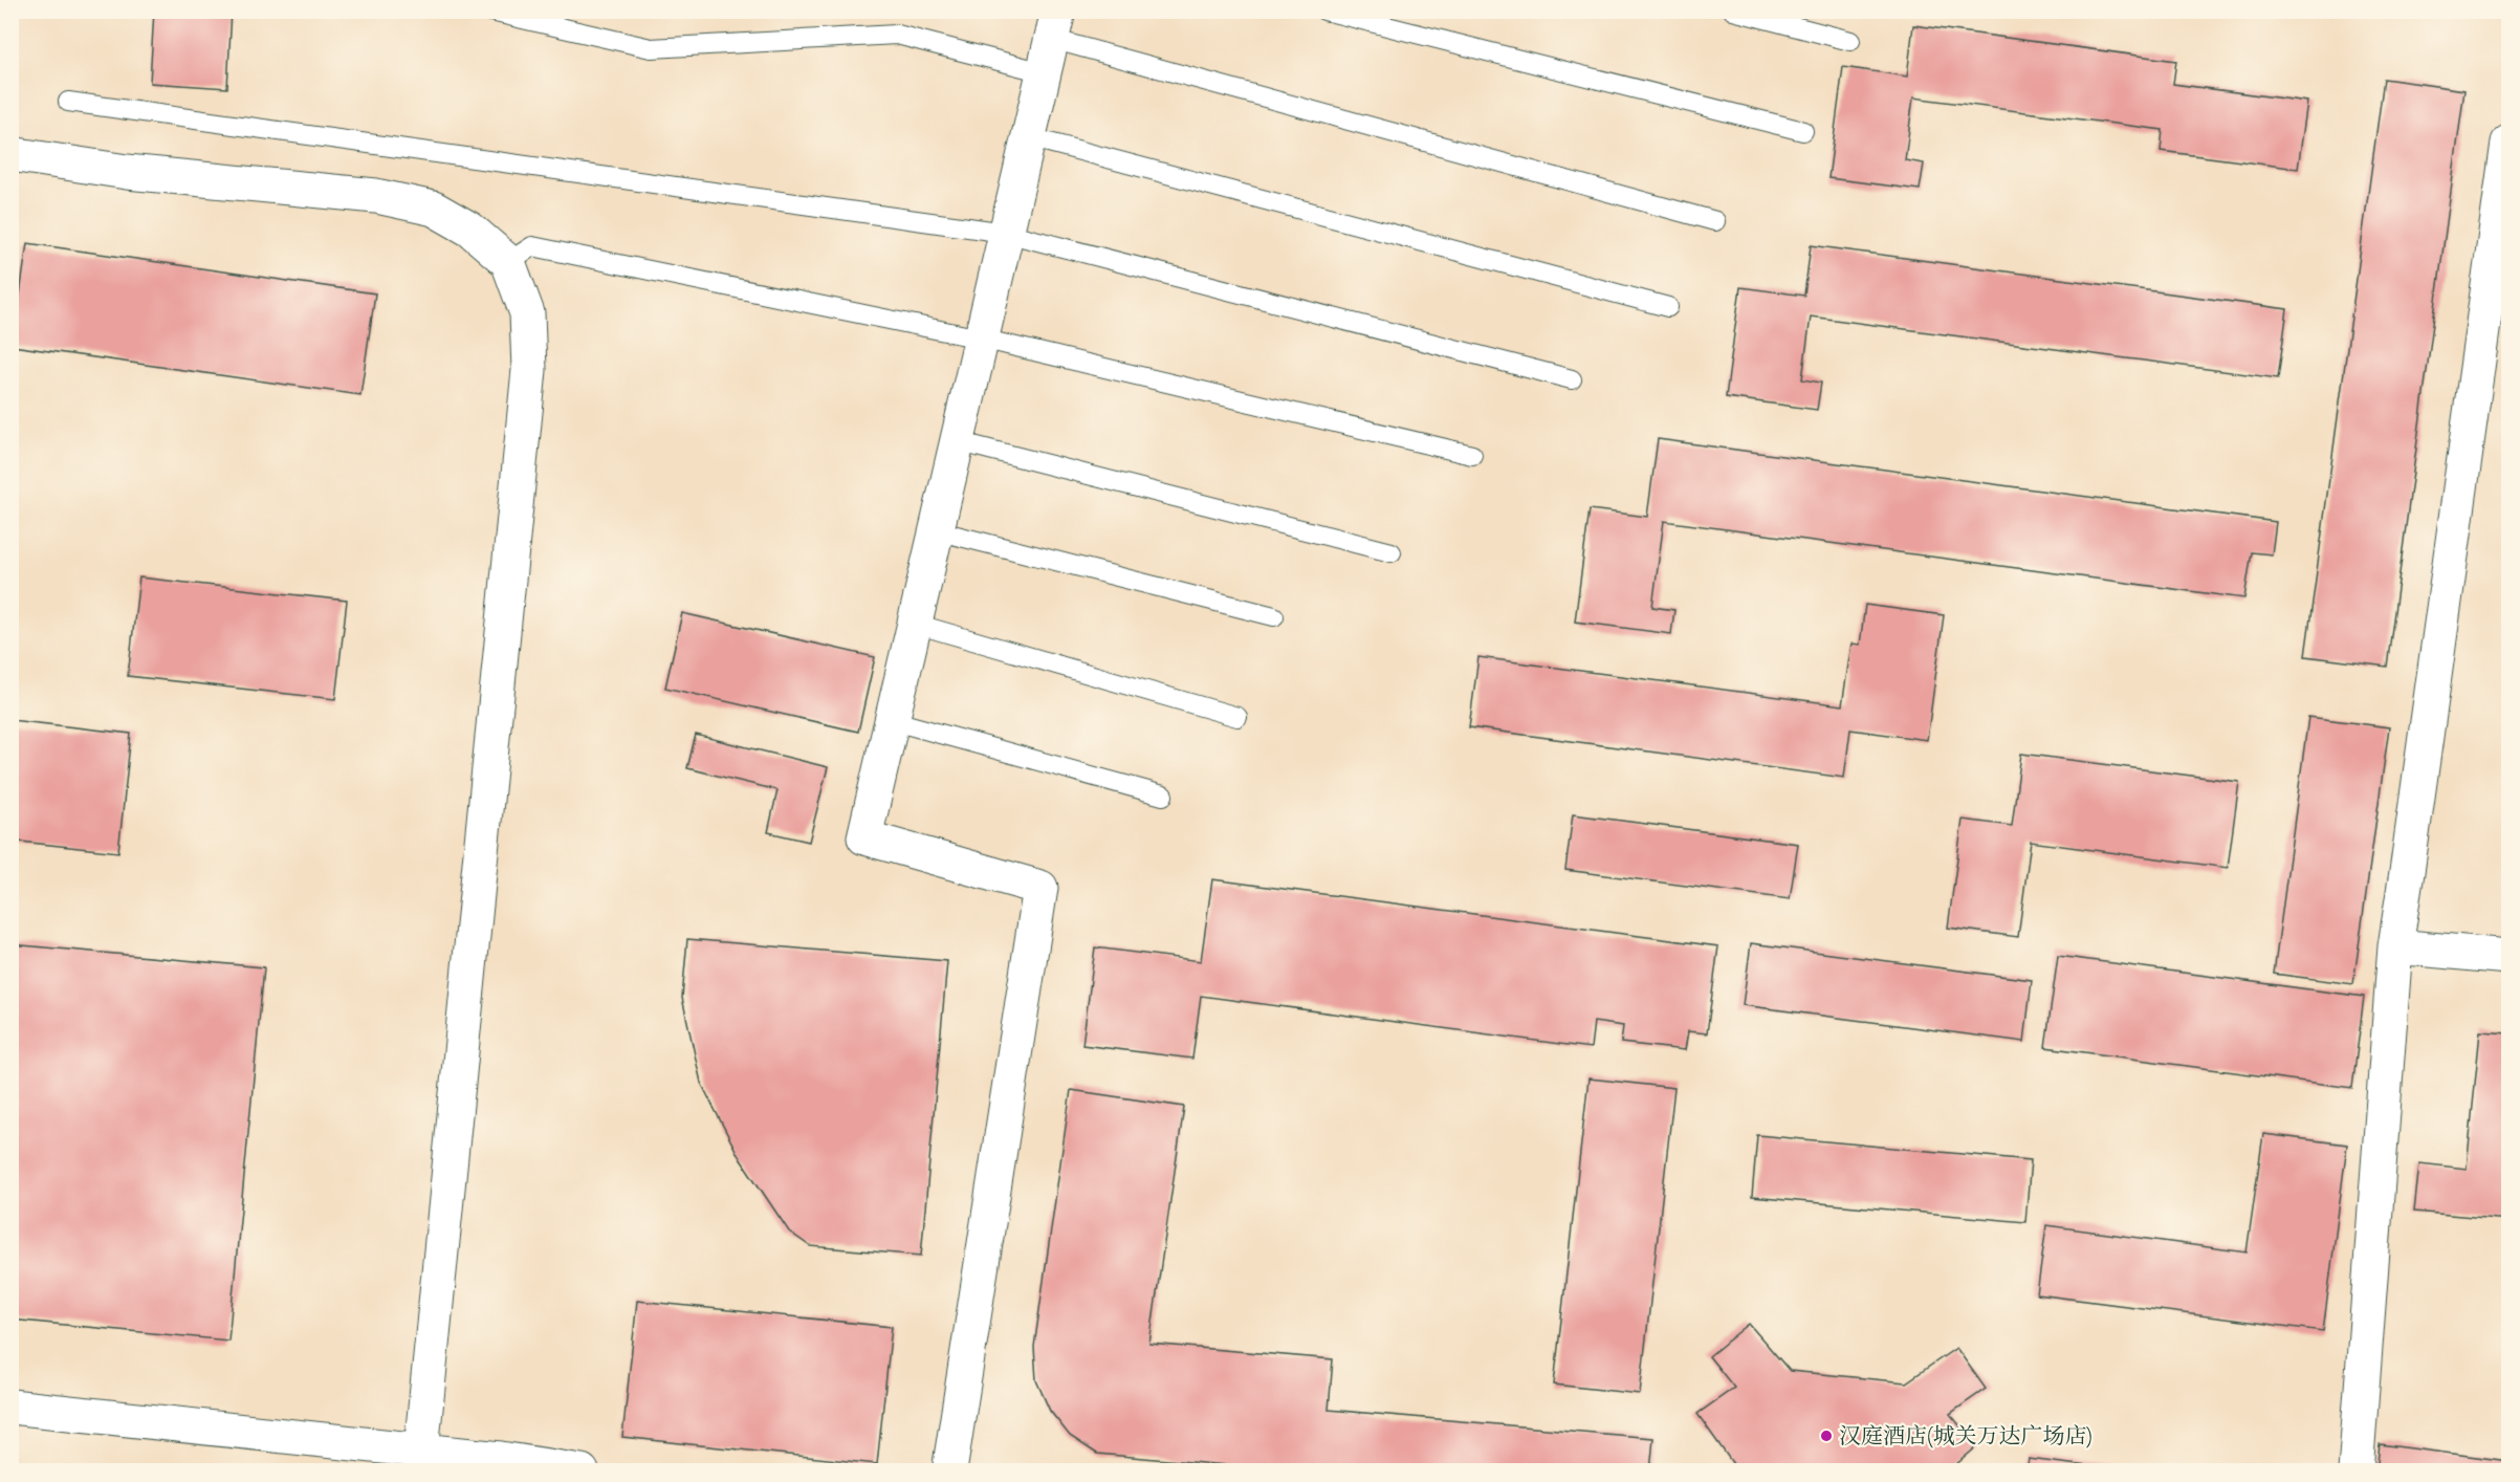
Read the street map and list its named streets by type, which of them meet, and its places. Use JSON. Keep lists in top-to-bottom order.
{
  "places": ["汉庭酒店(城关万达广场店)"]
}
